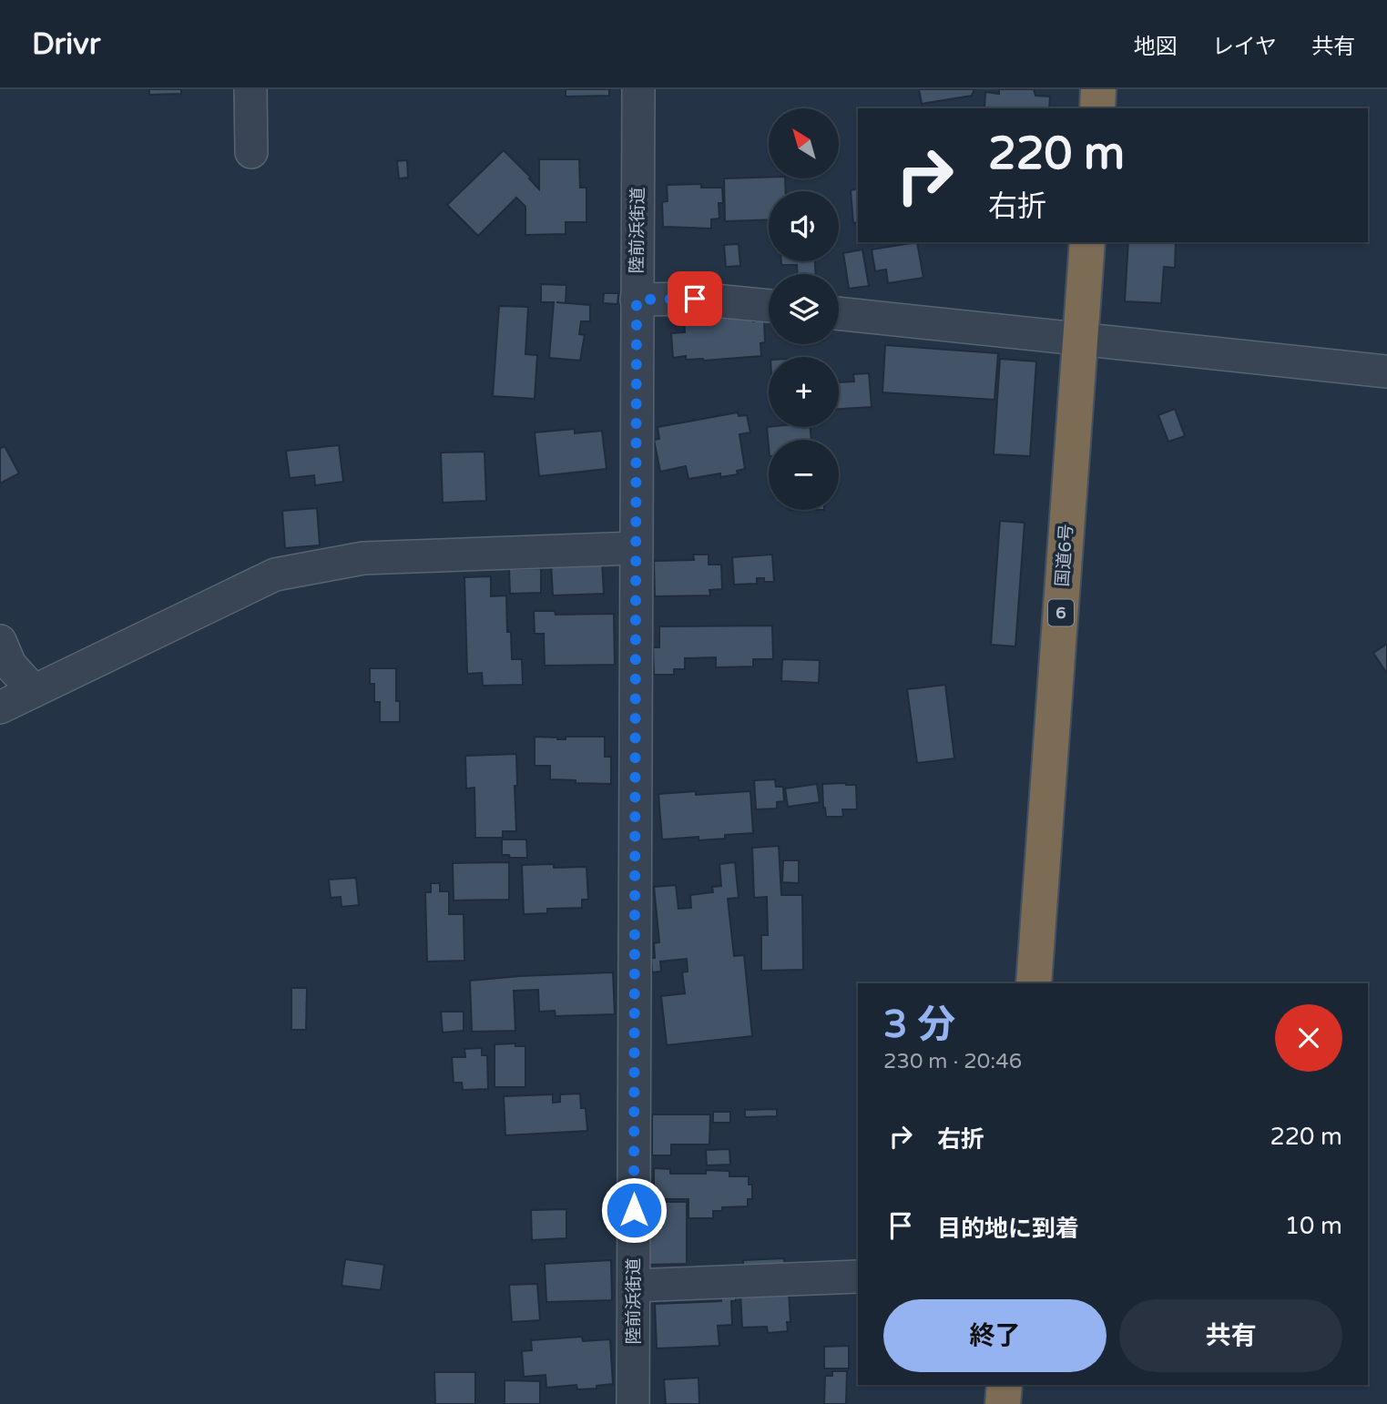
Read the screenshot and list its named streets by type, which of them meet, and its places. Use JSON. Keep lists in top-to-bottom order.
{
  "streets": {
    "highway": ["国道6号", "6"],
    "street": ["陸前浜街道"]
  },
  "north": "top left",
  "page": {
    "header": "Drivr",
    "nav": ["地図", "レイヤ", "共有"],
    "map_buttons": ["+", "−"],
    "turn": ["220 m", "右折"],
    "heading": ["3 分", "230 m · 20:46"],
    "list": [
      {
        "name": "右折",
        "value": "220 m"
      },
      {
        "name": "目的地に到着",
        "value": "10 m"
      }
    ],
    "buttons": ["終了", "共有"]
  }
}
